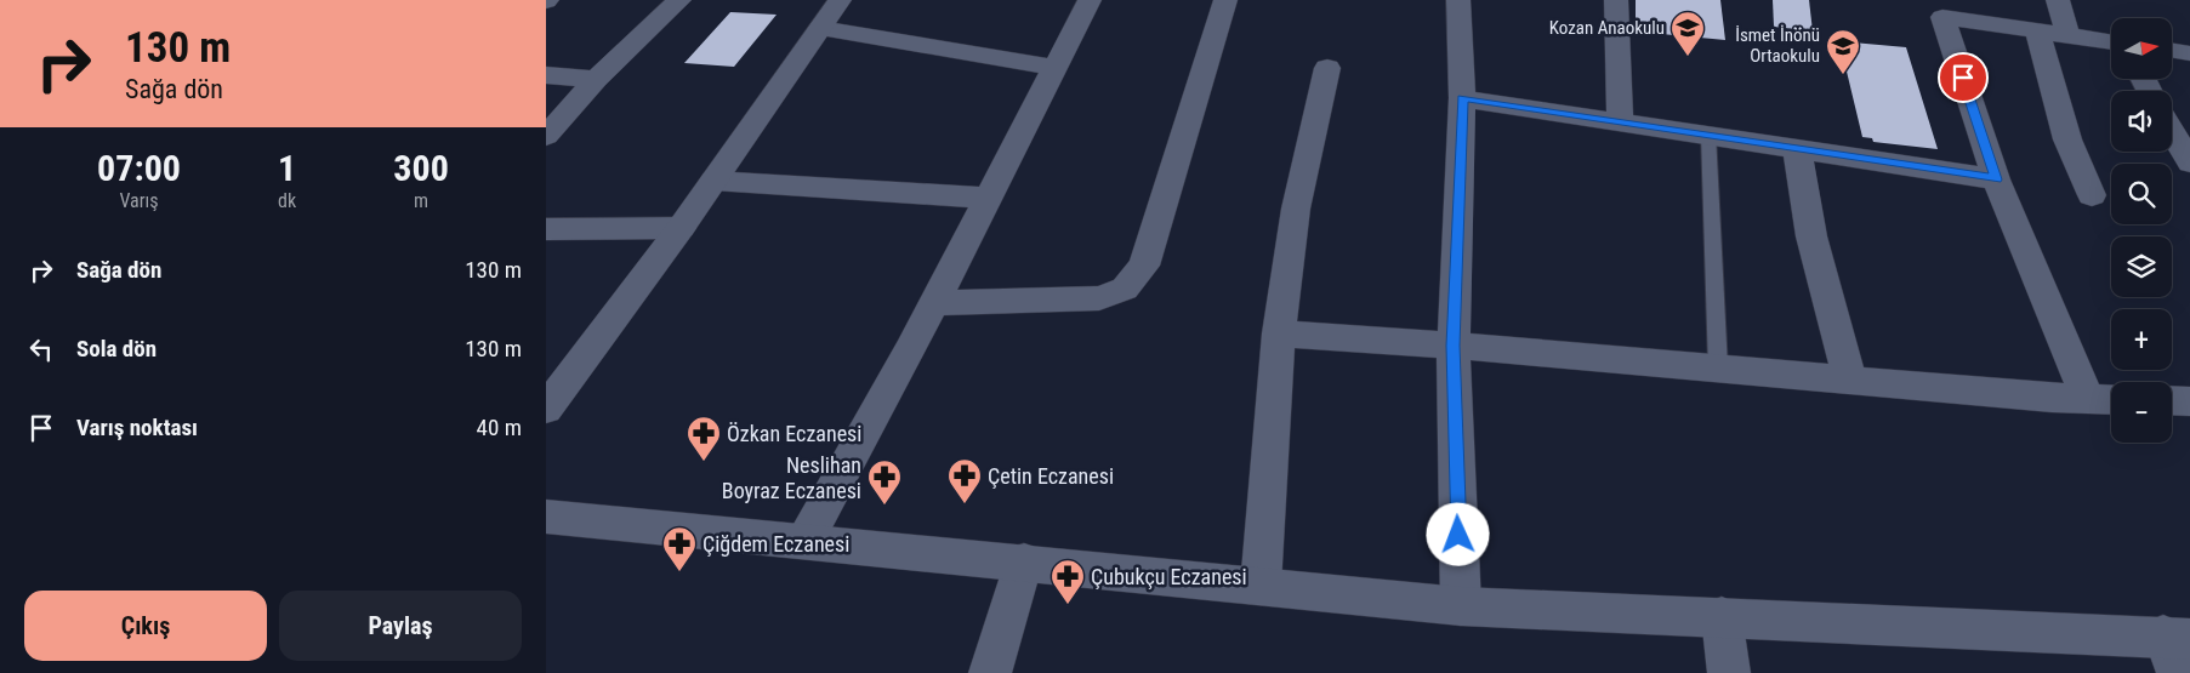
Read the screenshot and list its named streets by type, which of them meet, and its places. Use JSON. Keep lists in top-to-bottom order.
{
  "places": {
    "school or university": ["Kozan Anaokulu", "İsmet İnönü Ortaokulu"],
    "pharmacy": [
      "Özkan Eczanesi",
      "Çetin Eczanesi",
      "Neslihan Boyraz Eczanesi",
      "Çiğdem Eczanesi",
      "Çubukçu Eczanesi"
    ]
  },
  "north": "right",
  "page": {
    "turn": ["130 m", "Sağa dön"],
    "map_buttons": ["+", "−"],
    "eta": [
      "07:00",
      "Varış",
      "1",
      "dk",
      "300",
      "m"
    ],
    "list": [
      {
        "name": "Sağa dön",
        "value": "130 m"
      },
      {
        "name": "Sola dön",
        "value": "130 m"
      },
      {
        "name": "Varış noktası",
        "value": "40 m"
      }
    ],
    "buttons": ["Çıkış", "Paylaş"]
  }
}
